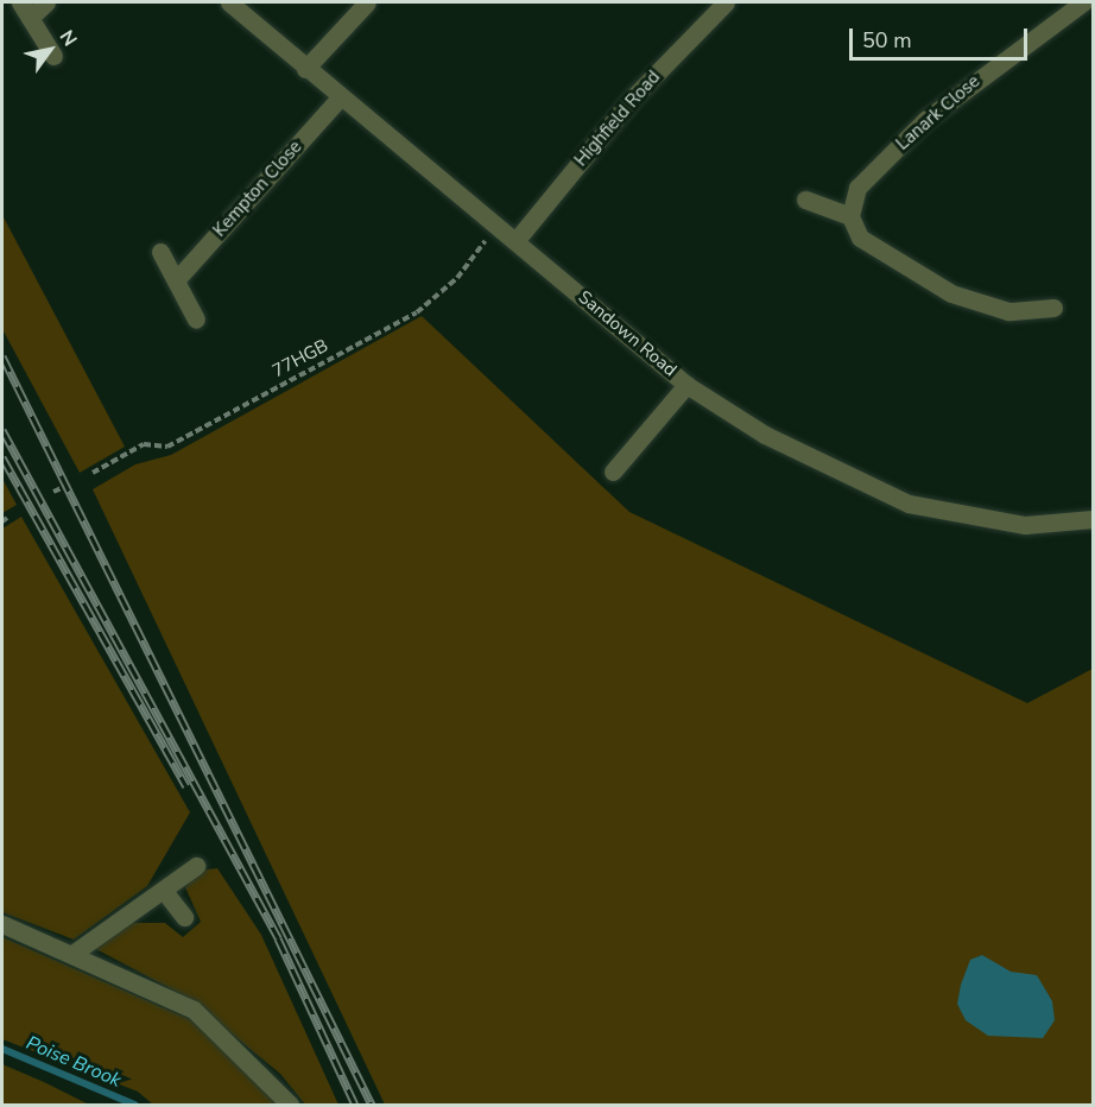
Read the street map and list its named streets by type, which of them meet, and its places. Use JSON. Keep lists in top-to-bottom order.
{
  "streets": {
    "street": [
      "Lanark Close",
      "Highfield Road",
      "Kempton Close",
      "Sandown Road"
    ],
    "path": ["77HGB"]
  },
  "crossings": [
    ["Highfield Road", "Sandown Road"],
    ["Kempton Close", "Sandown Road"],
    ["Sandown Road", "77HGB"]
  ],
  "water": ["Poise Brook"],
  "scale_bar": "50 m",
  "north": "top right"
}
